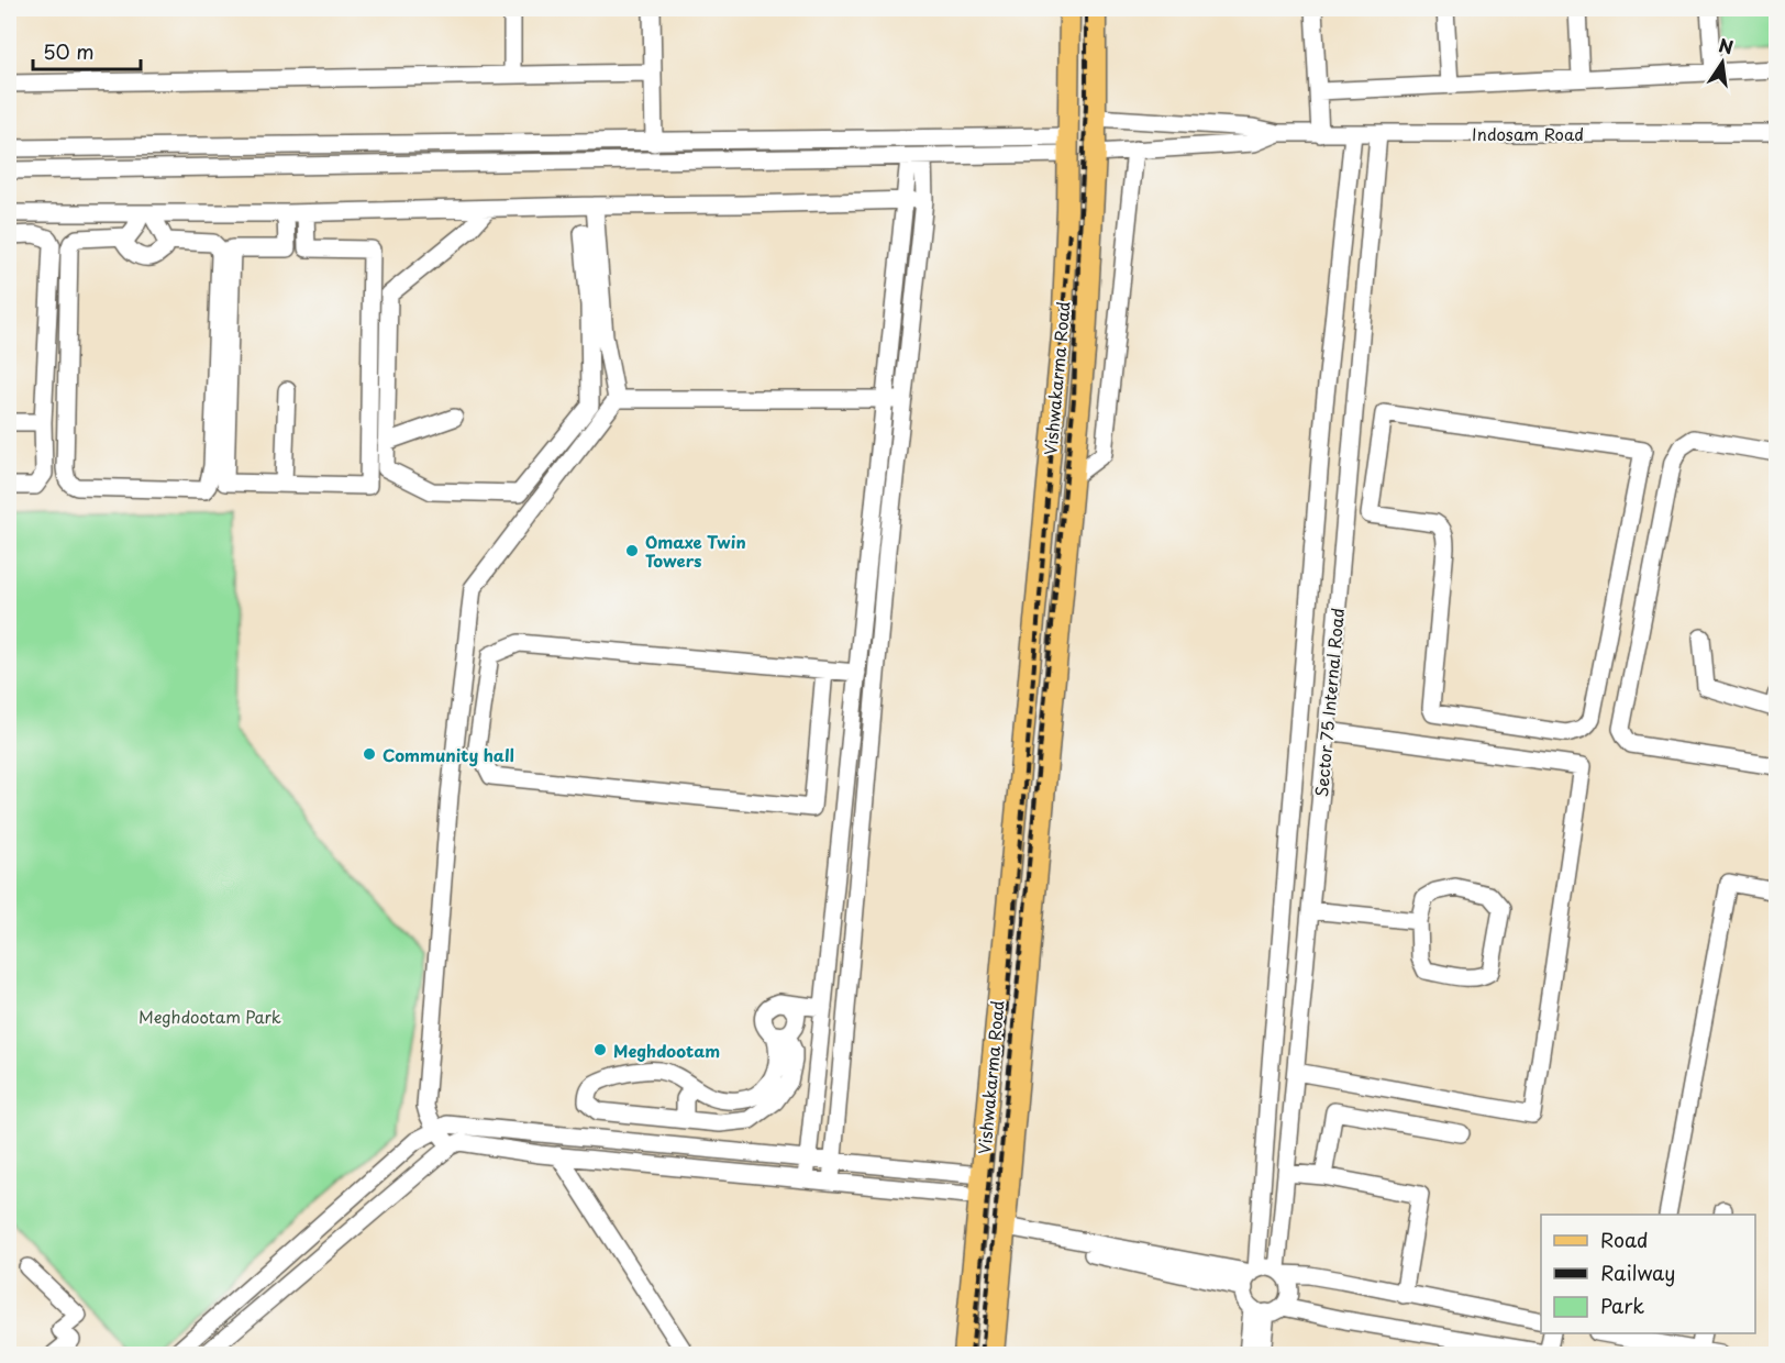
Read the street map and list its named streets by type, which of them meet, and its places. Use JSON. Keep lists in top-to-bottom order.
{
  "streets": {
    "main road": ["Vishwakarma Road"],
    "street": ["Indosam Road", "Sector 75 Internal Road"]
  },
  "crossings": [
    ["Indosam Road", "Vishwakarma Road"],
    ["Indosam Road", "Sector 75 Internal Road"]
  ],
  "parks": ["Meghdootam Park"],
  "places": ["Omaxe Twin Towers", "Community hall", "Meghdootam"],
  "legend": ["Road", "Railway", "Park"],
  "scale_bar": "50 m",
  "north": "top"
}
